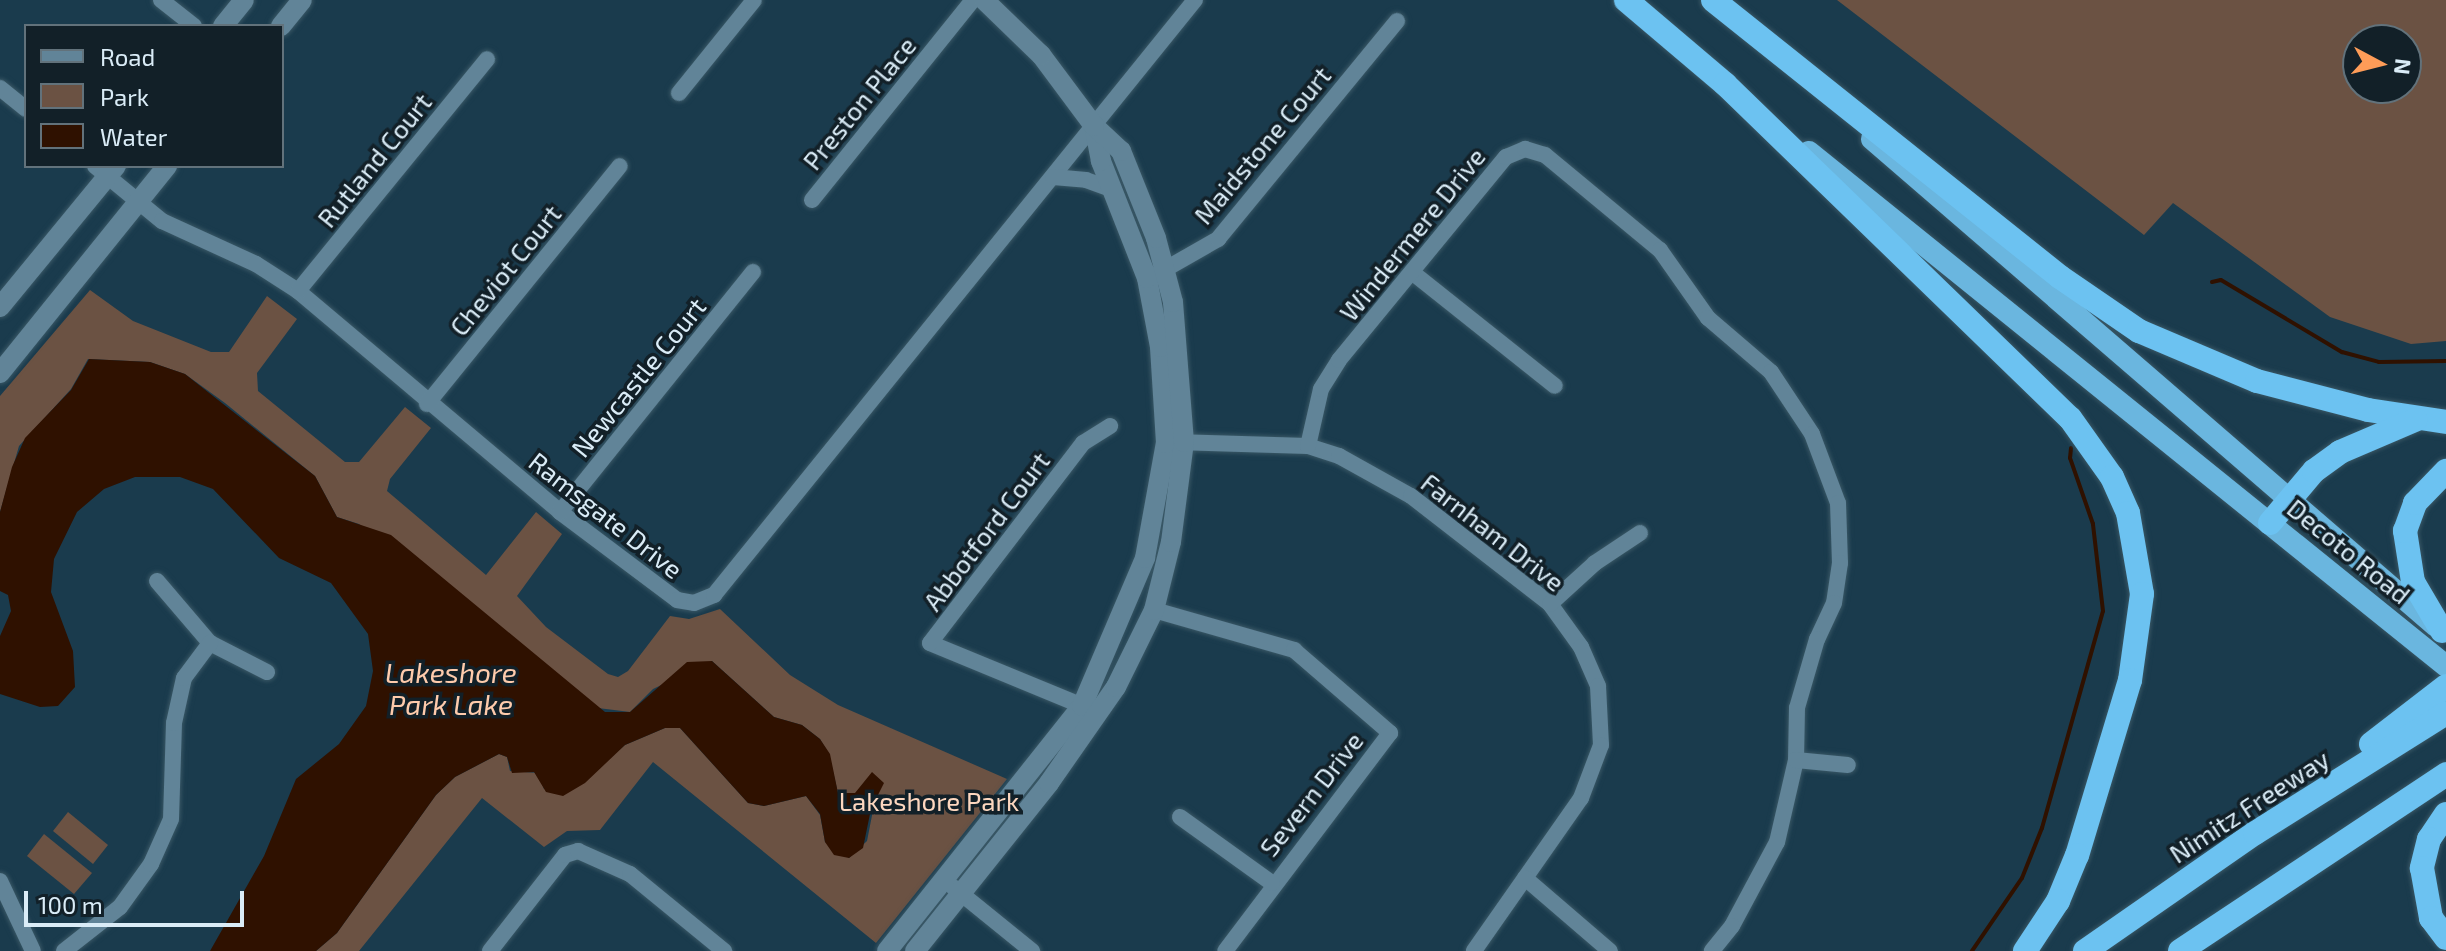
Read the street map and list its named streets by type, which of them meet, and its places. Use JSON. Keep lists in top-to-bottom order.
{
  "streets": {
    "highway": ["Decoto Road", "Nimitz Freeway"],
    "street": [
      "Preston Place",
      "Maidstone Court",
      "Rutland Court",
      "Windermere Drive",
      "Cheviot Court",
      "Newcastle Court",
      "Ramsgate Drive",
      "Abbotford Court",
      "Farnham Drive",
      "Severn Drive"
    ]
  },
  "crossings": [
    ["Rutland Court", "Ramsgate Drive"],
    ["Windermere Drive", "Farnham Drive"],
    ["Cheviot Court", "Ramsgate Drive"],
    ["Newcastle Court", "Ramsgate Drive"]
  ],
  "water": ["Lakeshore Park Lake"],
  "parks": ["Lakeshore Park"],
  "legend": ["Road", "Park", "Water"],
  "scale_bar": "100 m",
  "north": "right"
}
